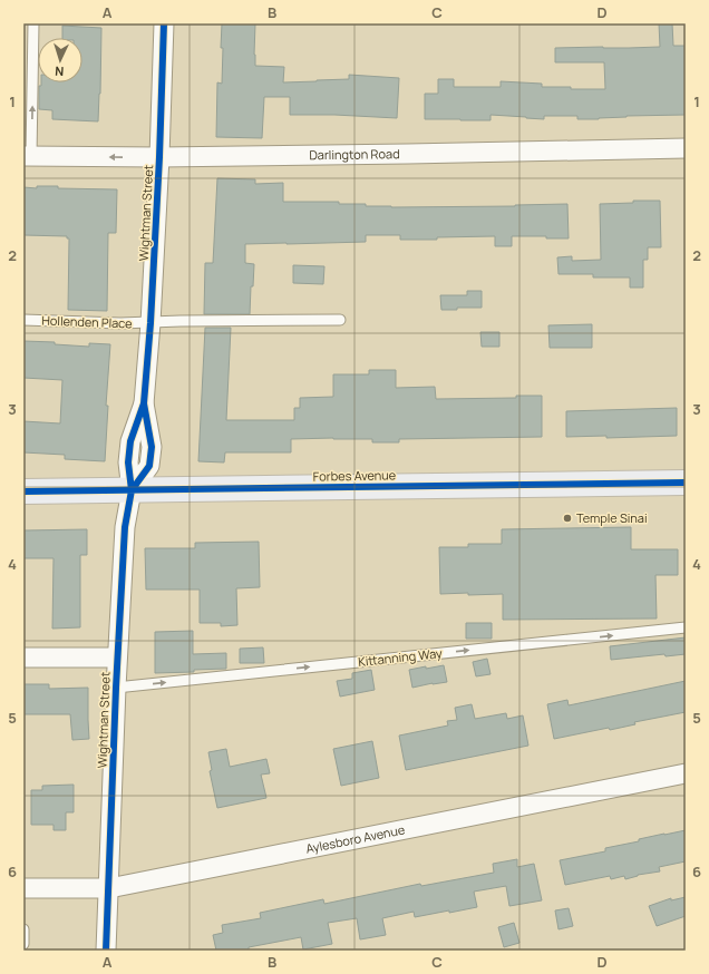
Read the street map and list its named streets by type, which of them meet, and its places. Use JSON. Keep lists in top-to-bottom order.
{
  "streets": {
    "main road": ["Forbes Avenue"],
    "street": ["Darlington Road", "Wightman Street", "Aylesboro Avenue"],
    "lane": ["Hollenden Place", "Kittanning Way"]
  },
  "crossings": [
    ["Darlington Road", "Wightman Street"],
    ["Wightman Street", "Hollenden Place"],
    ["Wightman Street", "Forbes Avenue"],
    ["Wightman Street", "Kittanning Way"],
    ["Wightman Street", "Aylesboro Avenue"]
  ],
  "one_way": ["Kittanning Way"],
  "places": ["Temple Sinai"],
  "north": "bottom",
  "grid": {
    "columns": [
      "A",
      "B",
      "C",
      "D"
    ],
    "rows": [
      "1",
      "2",
      "3",
      "4",
      "5",
      "6"
    ]
  }
}
